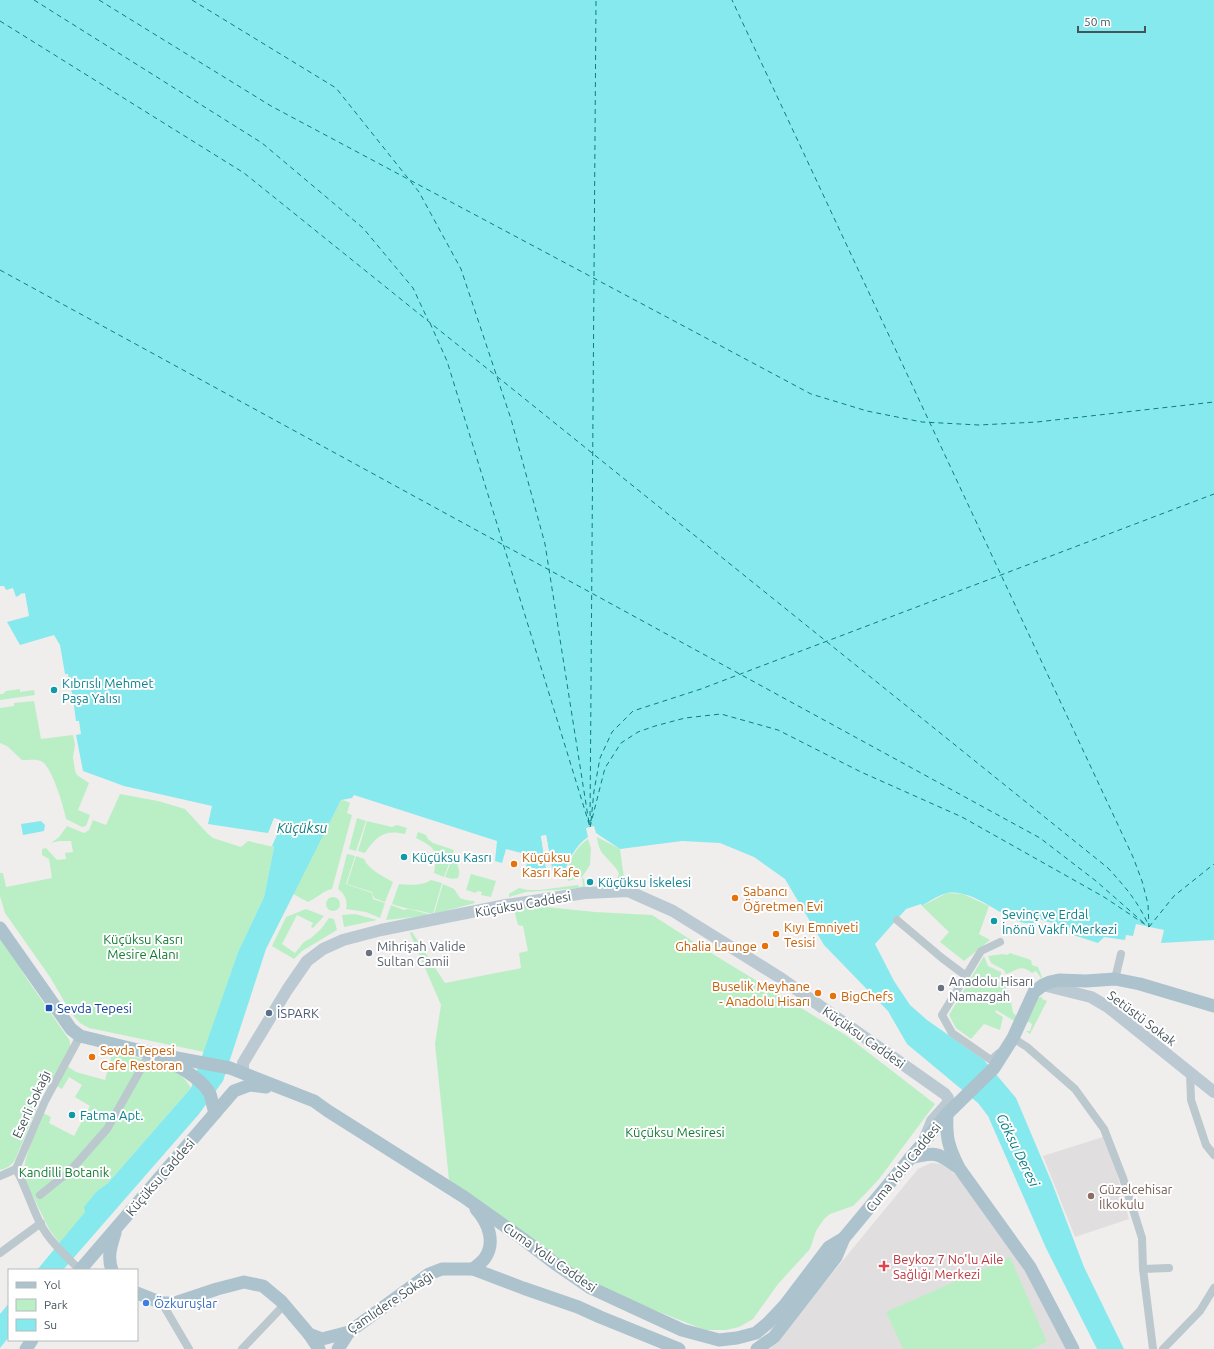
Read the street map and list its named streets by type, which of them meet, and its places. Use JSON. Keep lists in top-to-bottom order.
{
  "streets": {
    "main road": ["Küçüksu Caddesi", "Cuma Yolu Caddesi", "Çamlıdere Sokağı"],
    "street": ["Setüstü Sokak", "Eserli Sokağı"]
  },
  "crossings": [
    ["Küçüksu Caddesi", "Cuma Yolu Caddesi"],
    ["Setüstü Sokak", "Cuma Yolu Caddesi"],
    ["Cuma Yolu Caddesi", "Çamlıdere Sokağı"]
  ],
  "water": ["Küçüksu", "Göksu Deresi"],
  "parks": ["Küçüksu Kasrı Mesire Alanı", "Küçüksu Mesiresi", "Kandilli Botanik"],
  "places": {
    "other": [
      "Kıbrıslı Mehmet Paşa Yalısı",
      "Küçüksu Kasrı",
      "Küçüksu Kasrı Kafe",
      "Küçüksu İskelesi",
      "Sabancı Öğretmen Evi",
      "Sevinç ve Erdal İnönü Vakfı Merkezi",
      "Kıyı Emniyeti Tesisi",
      "Ghalia Launge",
      "Mihrişah Valide Sultan Camii",
      "Anadolu Hisarı Namazgah",
      "Buselik Meyhane - Anadolu Hisarı",
      "BigChefs",
      "İSPARK",
      "Sevda Tepesi Cafe Restoran",
      "Fatma Apt.",
      "Güzelcehisar İlkokulu",
      "Özkuruşlar"
    ],
    "transit": ["Sevda Tepesi"],
    "health": ["Beykoz 7 No'lu Aile Sağlığı Merkezi"]
  },
  "legend": ["Yol", "Park", "Su"],
  "scale_bar": "50 m"
}
